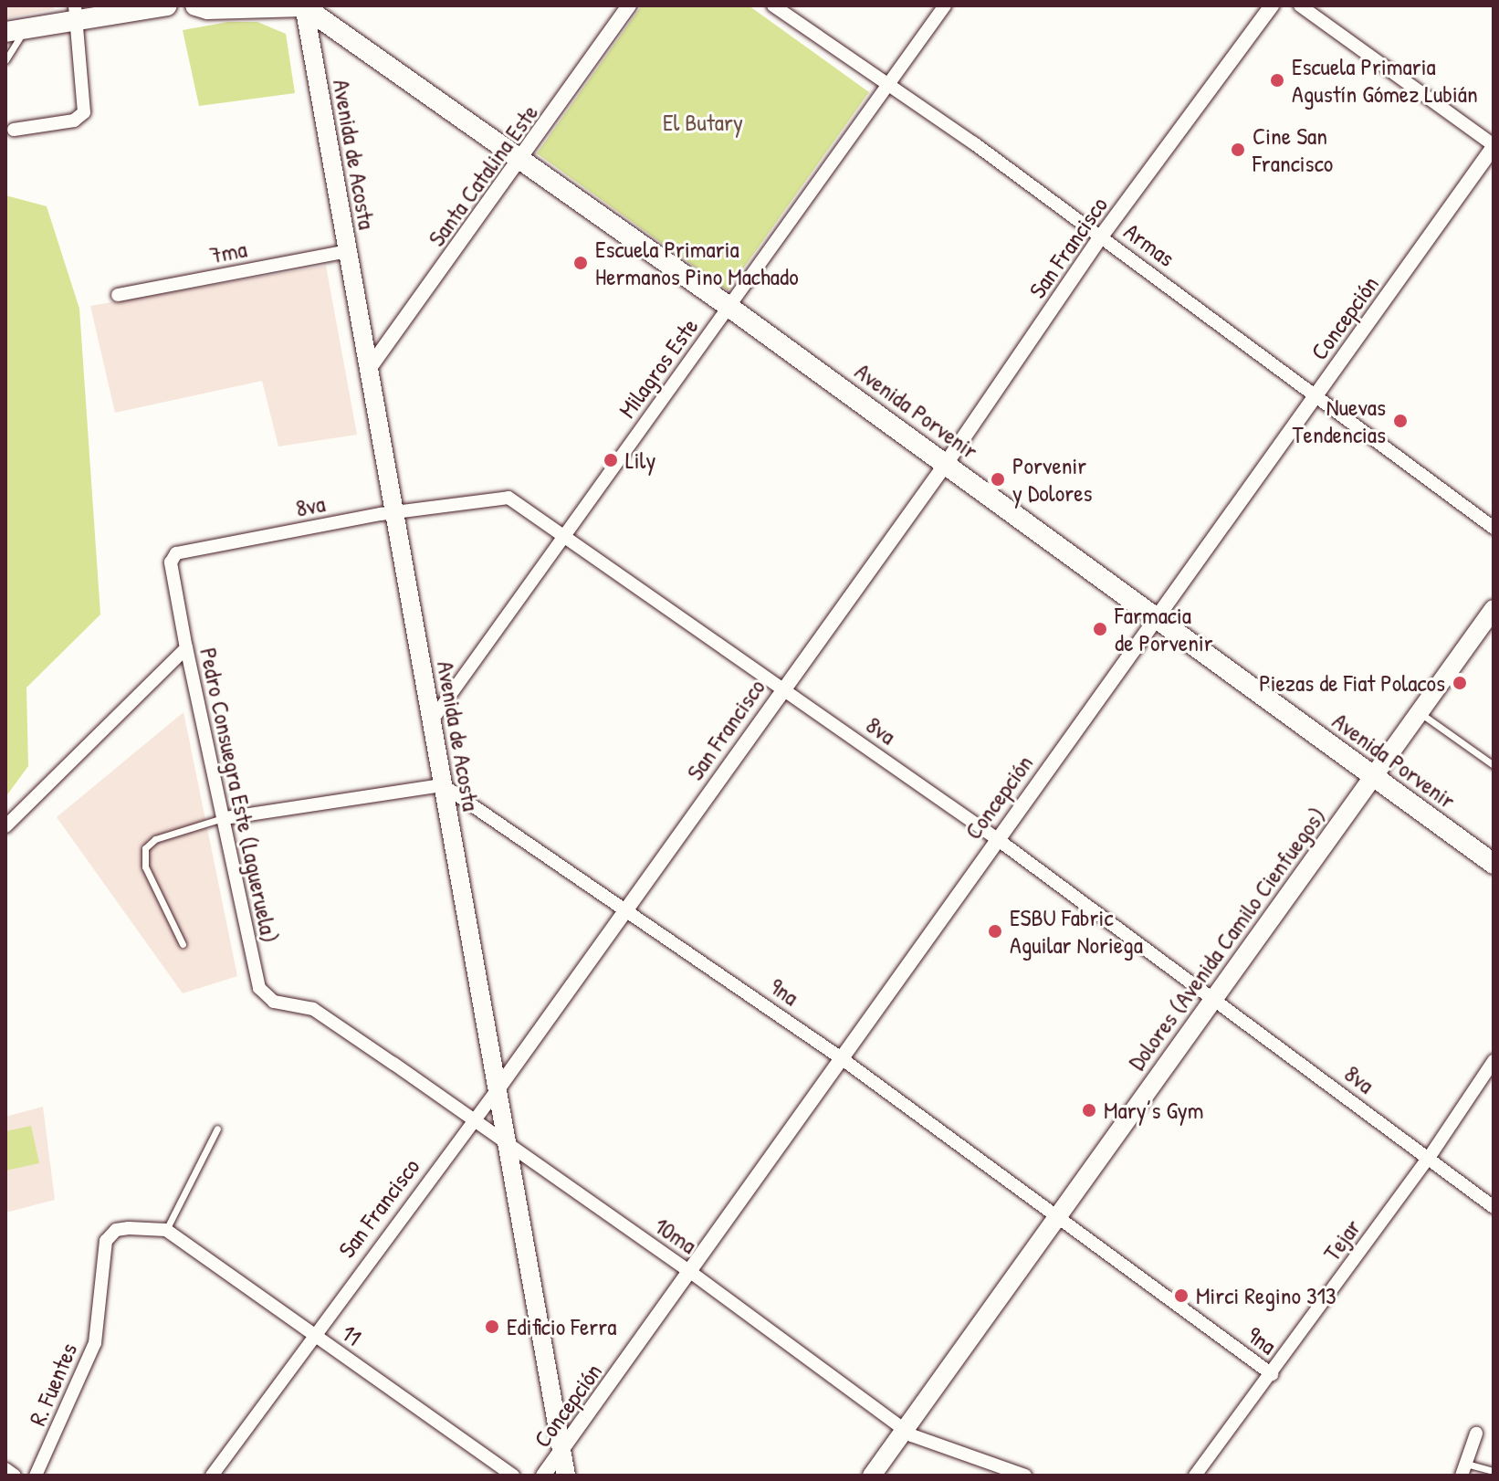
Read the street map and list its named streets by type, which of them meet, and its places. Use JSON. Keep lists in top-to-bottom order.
{
  "streets": {
    "main road": ["Avenida de Acosta", "Avenida Porvenir", "Dolores (Avenida Camilo Cienfuegos)"],
    "street": [
      "Santa Catalina Este",
      "Armas",
      "San Francisco",
      "7ma",
      "Concepción",
      "Milagros Este",
      "8va",
      "Pedro Consuegra Este (Lagueruela)",
      "9na",
      "10ma",
      "Tejar",
      "11",
      "R. Fuentes"
    ]
  },
  "crossings": [
    ["Avenida de Acosta", "Santa Catalina Este"],
    ["Avenida de Acosta", "San Francisco"],
    ["Avenida de Acosta", "7ma"],
    ["Avenida de Acosta", "Concepción"],
    ["Avenida de Acosta", "Milagros Este"],
    ["Avenida de Acosta", "Avenida Porvenir"],
    ["Avenida de Acosta", "8va"],
    ["Avenida de Acosta", "9na"],
    ["Avenida de Acosta", "10ma"],
    ["Santa Catalina Este", "Avenida Porvenir"],
    ["Armas", "San Francisco"],
    ["Armas", "Concepción"],
    ["Armas", "Milagros Este"],
    ["San Francisco", "Avenida Porvenir"],
    ["San Francisco", "8va"],
    ["San Francisco", "9na"],
    ["San Francisco", "10ma"],
    ["San Francisco", "11"],
    ["Concepción", "Avenida Porvenir"],
    ["Concepción", "8va"],
    ["Concepción", "9na"],
    ["Concepción", "10ma"],
    ["Milagros Este", "Avenida Porvenir"],
    ["Milagros Este", "8va"],
    ["Avenida Porvenir", "Dolores (Avenida Camilo Cienfuegos)"],
    ["8va", "Pedro Consuegra Este (Lagueruela)"],
    ["8va", "Dolores (Avenida Camilo Cienfuegos)"],
    ["8va", "Tejar"],
    ["Pedro Consuegra Este (Lagueruela)", "10ma"],
    ["Dolores (Avenida Camilo Cienfuegos)", "9na"],
    ["Dolores (Avenida Camilo Cienfuegos)", "10ma"],
    ["9na", "Tejar"],
    ["11", "R. Fuentes"]
  ],
  "parks": ["El Butary"],
  "places": [
    "Escuela Primaria Agustín Gómez Lubián",
    "Cine San Francisco",
    "Escuela Primaria Hermanos Pino Machado",
    "Nuevas Tendencias",
    "Lily",
    "Porvenir y Dolores",
    "Farmacia de Porvenir",
    "Piezas de Fiat Polacos",
    "ESBU Fabric Aguilar Noriega",
    "Mary’s Gym",
    "Mirci Regino 313",
    "Edificio Ferra"
  ]
}
